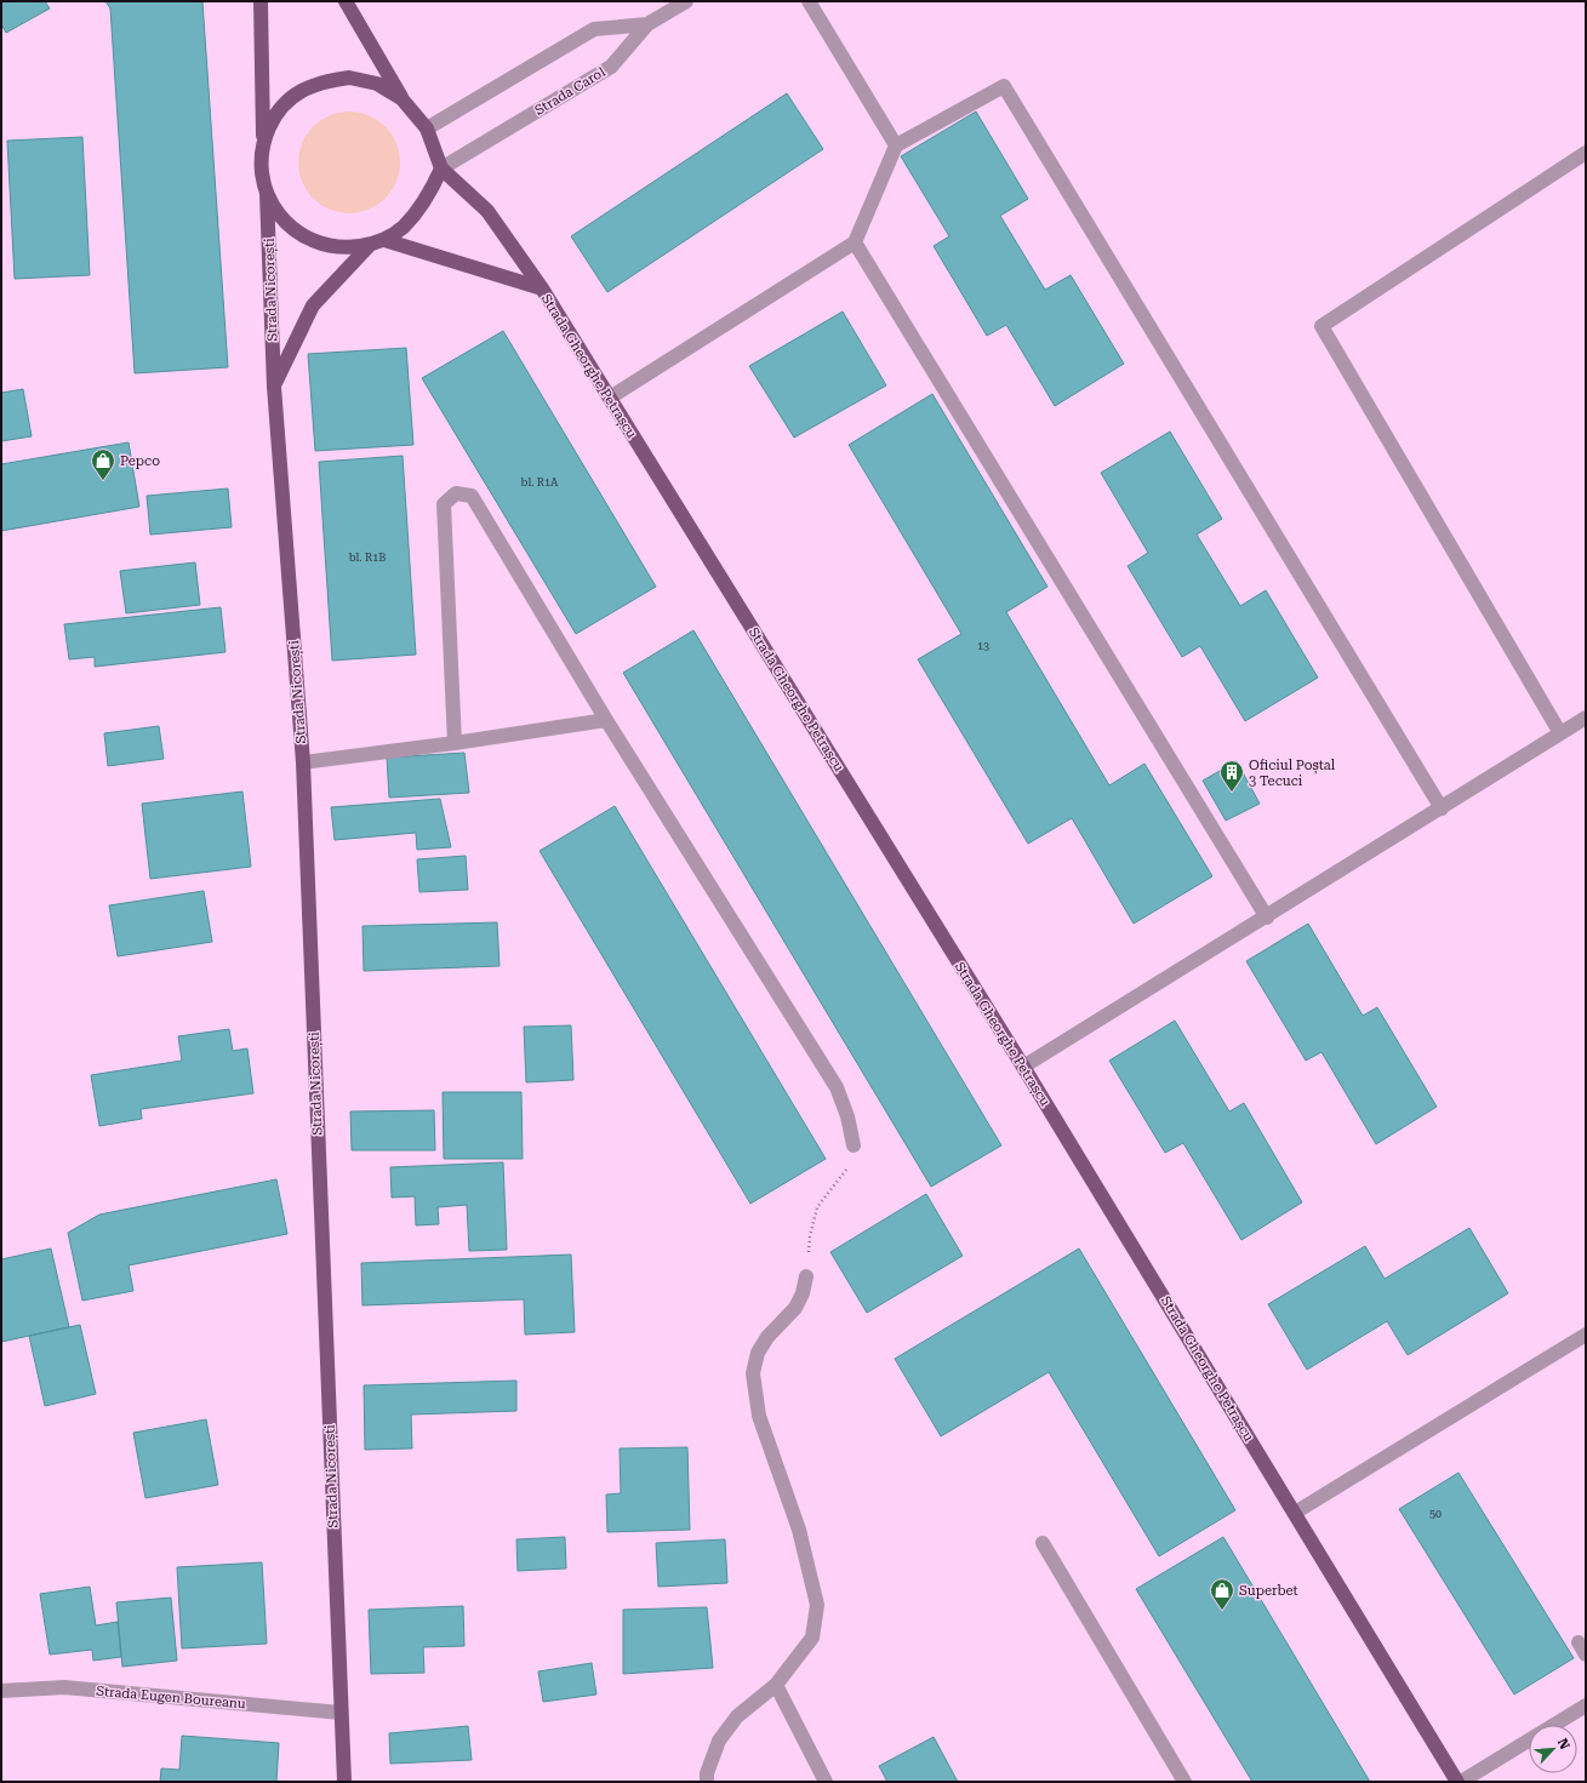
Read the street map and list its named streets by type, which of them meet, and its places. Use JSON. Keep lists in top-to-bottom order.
{
  "streets": {
    "main road": ["Strada Nicorești", "Strada Gheorghe Petrașcu"],
    "street": ["Strada Carol", "Strada Eugen Boureanu"]
  },
  "crossings": [
    ["Strada Carol", "Strada Nicorești"],
    ["Strada Carol", "Strada Gheorghe Petrașcu"],
    ["Strada Nicorești", "Strada Gheorghe Petrașcu"],
    ["Strada Nicorești", "Strada Eugen Boureanu"]
  ],
  "places": {
    "shop": ["Pepco", "Superbet"],
    "building": ["Oficiul Poștal 3 Tecuci"]
  },
  "house_numbers": [
    "bl. R1A",
    "bl. R1B",
    "13",
    "50"
  ],
  "north": "top right"
}
